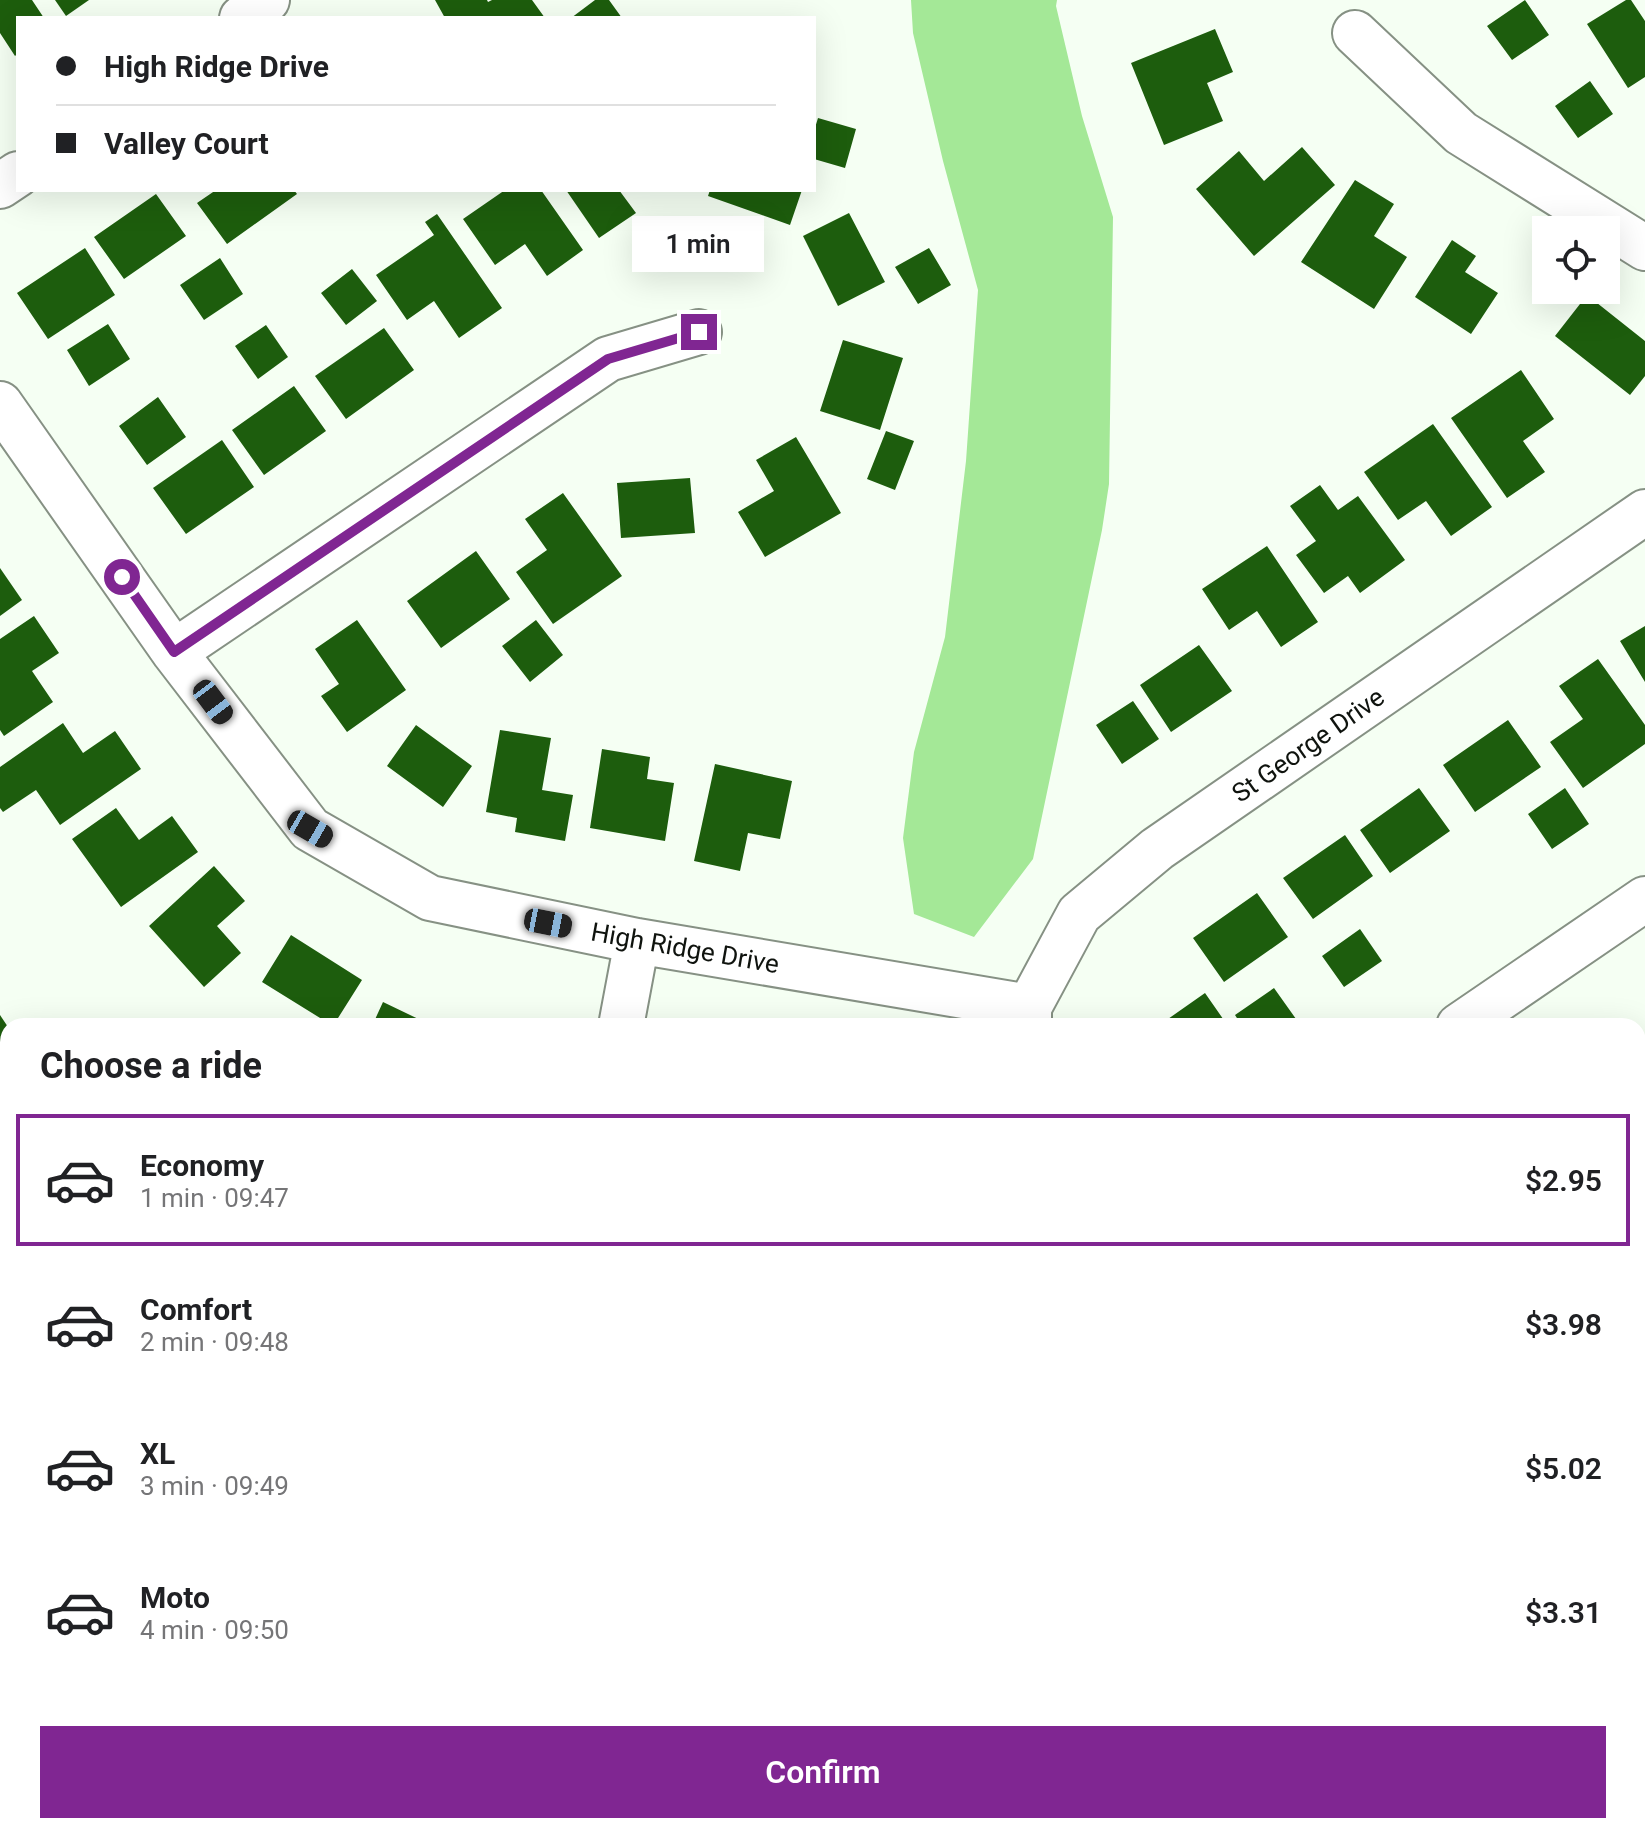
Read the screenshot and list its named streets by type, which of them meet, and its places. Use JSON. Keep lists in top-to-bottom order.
{
  "streets": {
    "street": ["St George Drive", "High Ridge Drive"]
  },
  "crossings": [
    ["St George Drive", "High Ridge Drive"]
  ],
  "page": {
    "banner": ["High Ridge Drive", "Valley Court"],
    "bubble": "1 min",
    "heading": "Choose a ride",
    "list": [
      {
        "name": "Economy",
        "note": "1 min · 09:47",
        "value": "$2.95"
      },
      {
        "name": "Comfort",
        "note": "2 min · 09:48",
        "value": "$3.98"
      },
      {
        "name": "XL",
        "note": "3 min · 09:49",
        "value": "$5.02"
      },
      {
        "name": "Moto",
        "note": "4 min · 09:50",
        "value": "$3.31"
      }
    ],
    "buttons": "Confirm"
  }
}
